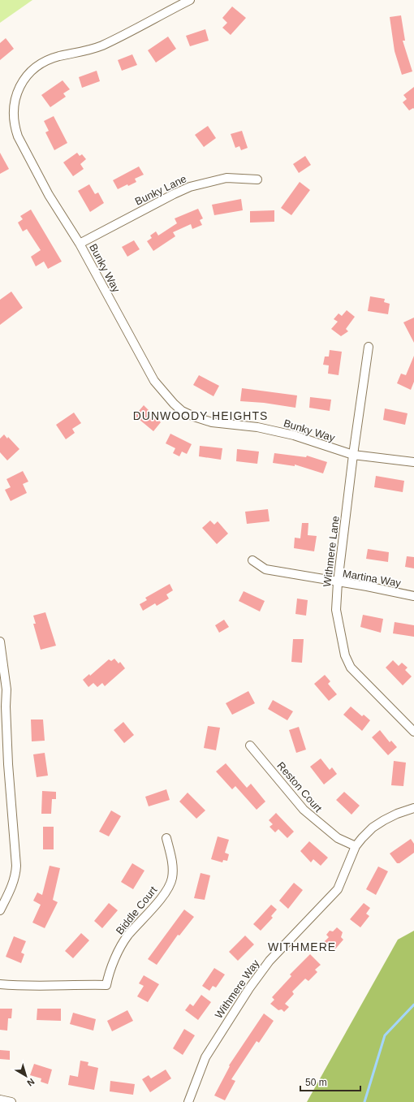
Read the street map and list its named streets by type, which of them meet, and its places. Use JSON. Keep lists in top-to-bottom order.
{
  "streets": {
    "street": [
      "Bunky Lane",
      "Bunky Way",
      "Withmere Lane",
      "Martina Way",
      "Reston Court",
      "Biddle Court",
      "Withmere Way"
    ]
  },
  "crossings": [
    ["Bunky Lane", "Bunky Way"],
    ["Bunky Way", "Withmere Lane"],
    ["Withmere Lane", "Martina Way"],
    ["Reston Court", "Withmere Way"]
  ],
  "districts": ["DUNWOODY HEIGHTS", "WITHMERE"],
  "scale_bar": "50 m",
  "north": "bottom right"
}
